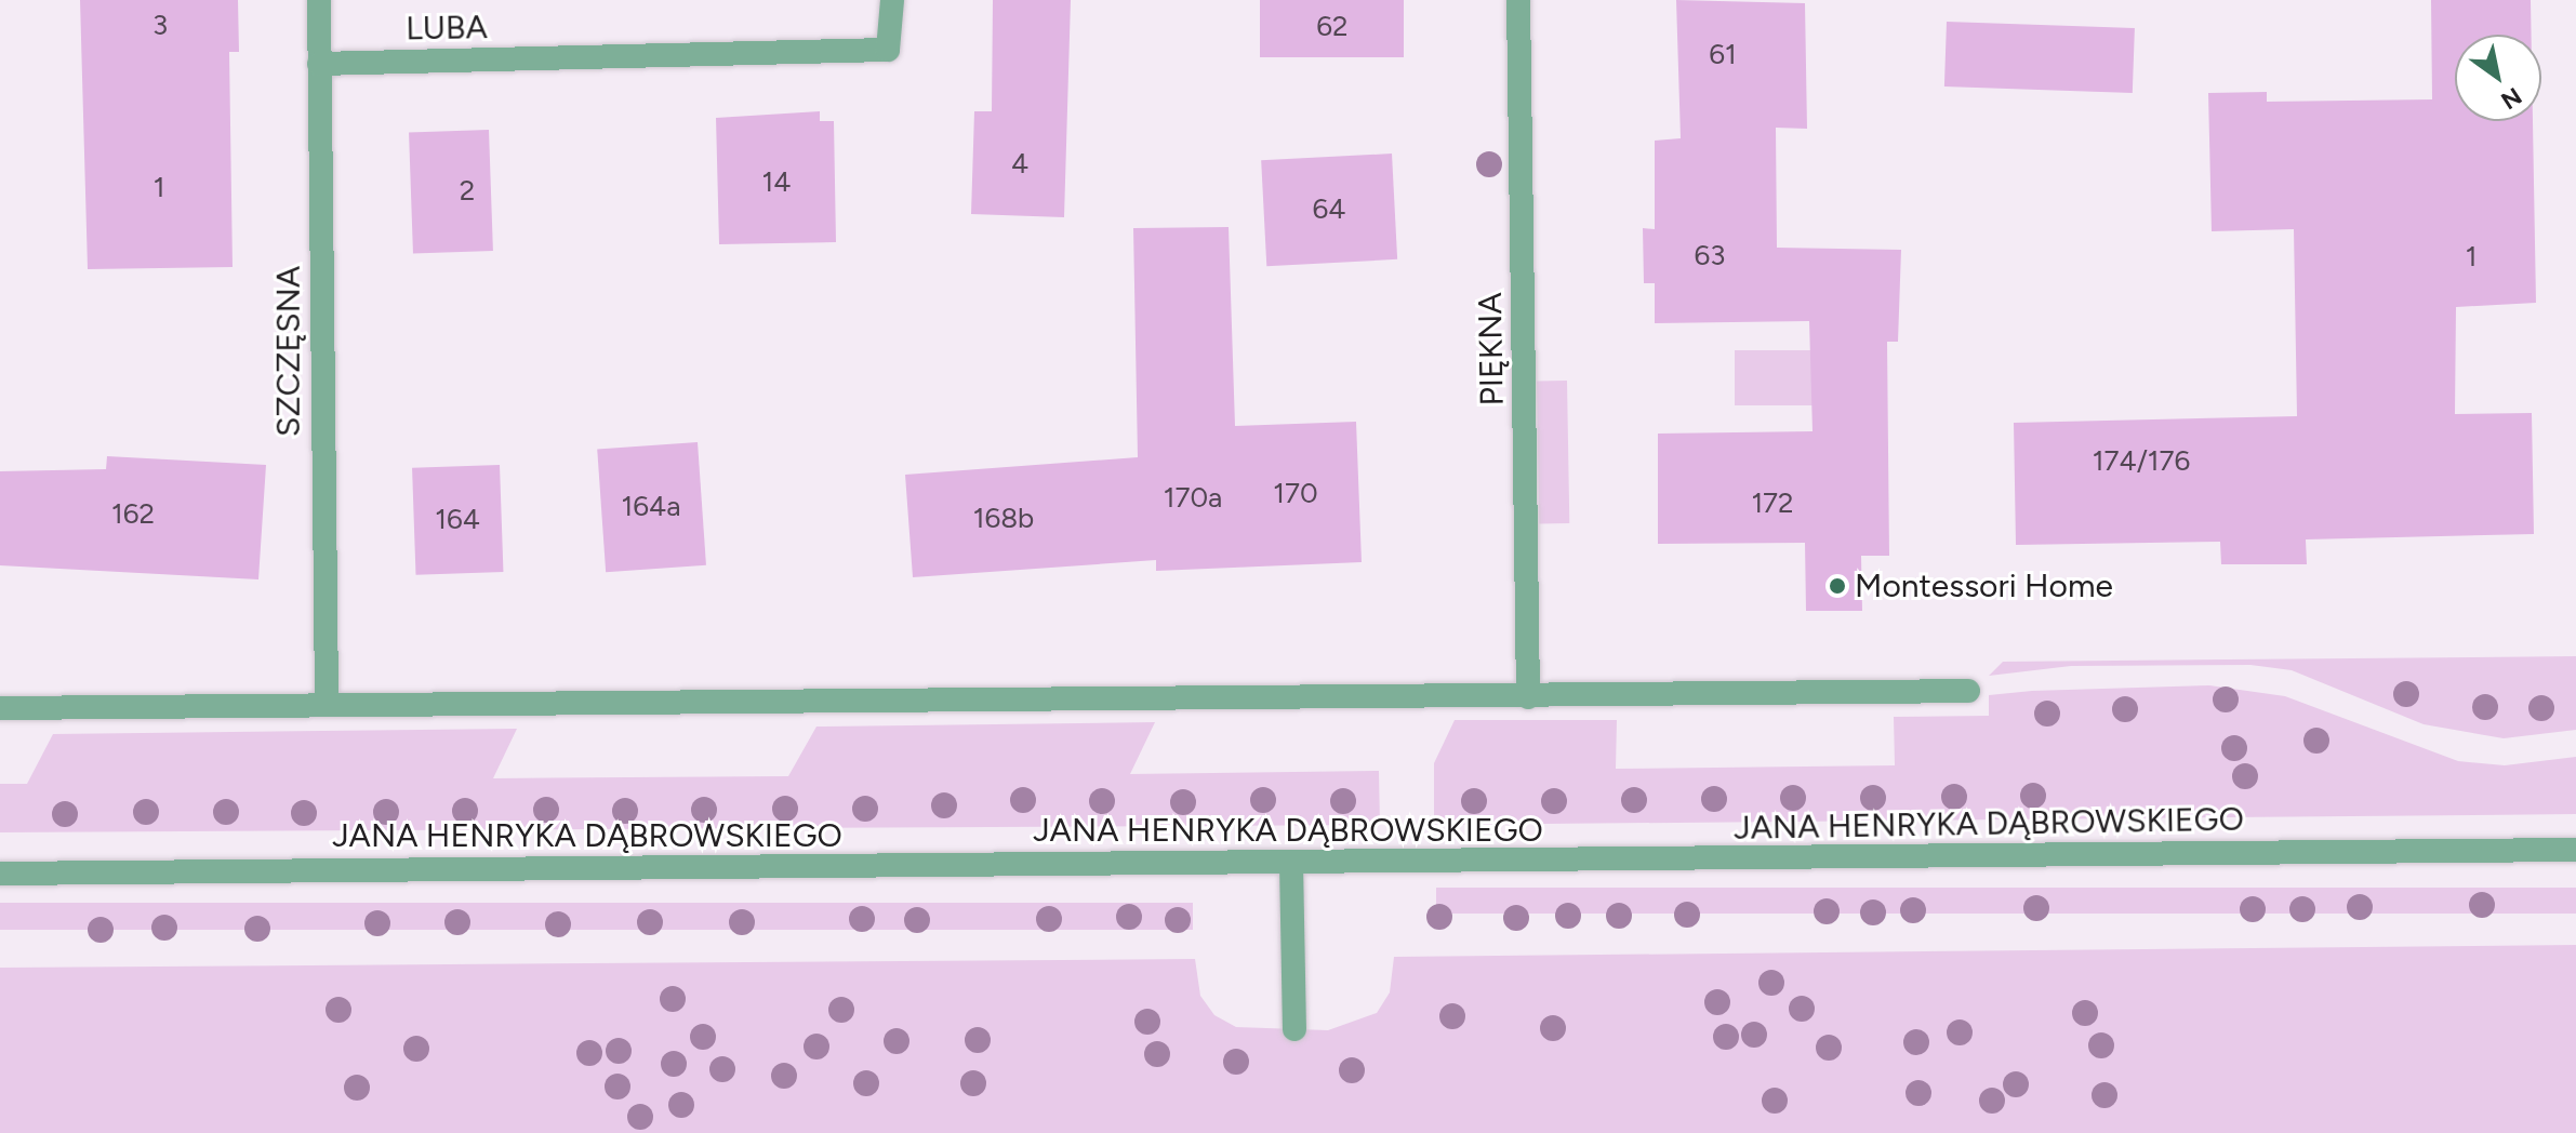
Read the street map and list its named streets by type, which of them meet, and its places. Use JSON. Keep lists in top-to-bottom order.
{
  "streets": {
    "street": [
      "LUBA",
      "PIĘKNA",
      "SZCZĘSNA",
      "JANA HENRYKA DĄBROWSKIEGO"
    ]
  },
  "crossings": [
    ["LUBA", "SZCZĘSNA"]
  ],
  "places": ["Montessori Home"],
  "house_numbers": [
    "3",
    "62",
    "61",
    "4",
    "14",
    "1",
    "2",
    "64",
    "63",
    "1",
    "174/176",
    "170",
    "170a",
    "172",
    "164a",
    "162",
    "168b",
    "164"
  ],
  "north": "bottom right"
}
